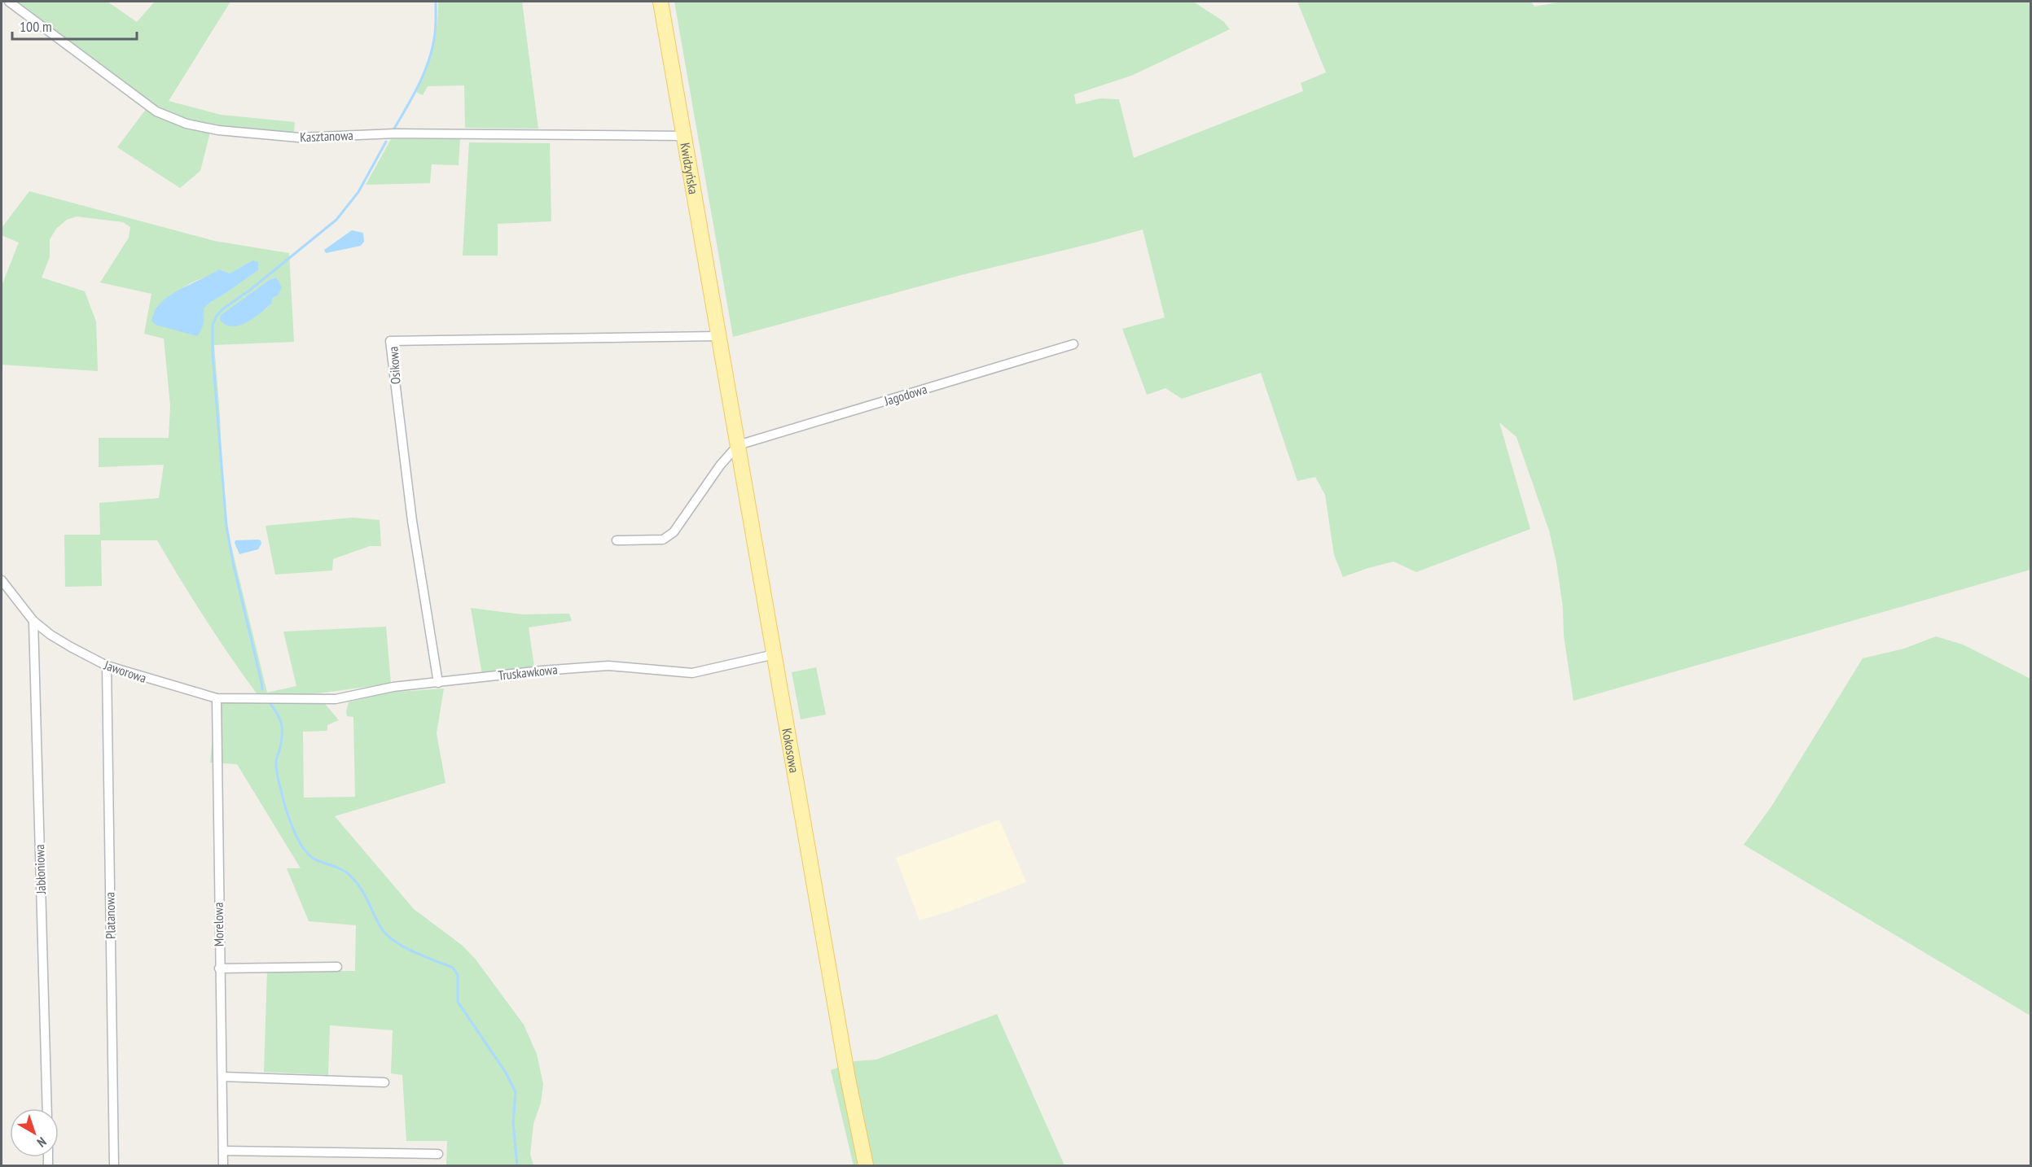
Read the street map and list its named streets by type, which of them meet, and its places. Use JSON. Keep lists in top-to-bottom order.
{
  "streets": {
    "main road": ["Kwidzyńska", "Kokosowa"],
    "street": [
      "Kasztanowa",
      "Osikowa",
      "Jagodowa",
      "Jaworowa",
      "Truskawkowa",
      "Jabłoniowa",
      "Platanowa",
      "Morelowa"
    ]
  },
  "crossings": [
    ["Kasztanowa", "Kwidzyńska"],
    ["Kwidzyńska", "Osikowa"],
    ["Kwidzyńska", "Kokosowa"],
    ["Osikowa", "Truskawkowa"],
    ["Osikowa", "Kokosowa"],
    ["Jagodowa", "Kokosowa"],
    ["Jaworowa", "Truskawkowa"],
    ["Jaworowa", "Jabłoniowa"],
    ["Jaworowa", "Platanowa"],
    ["Jaworowa", "Morelowa"],
    ["Truskawkowa", "Kokosowa"]
  ],
  "scale_bar": "100 m",
  "north": "bottom right"
}
